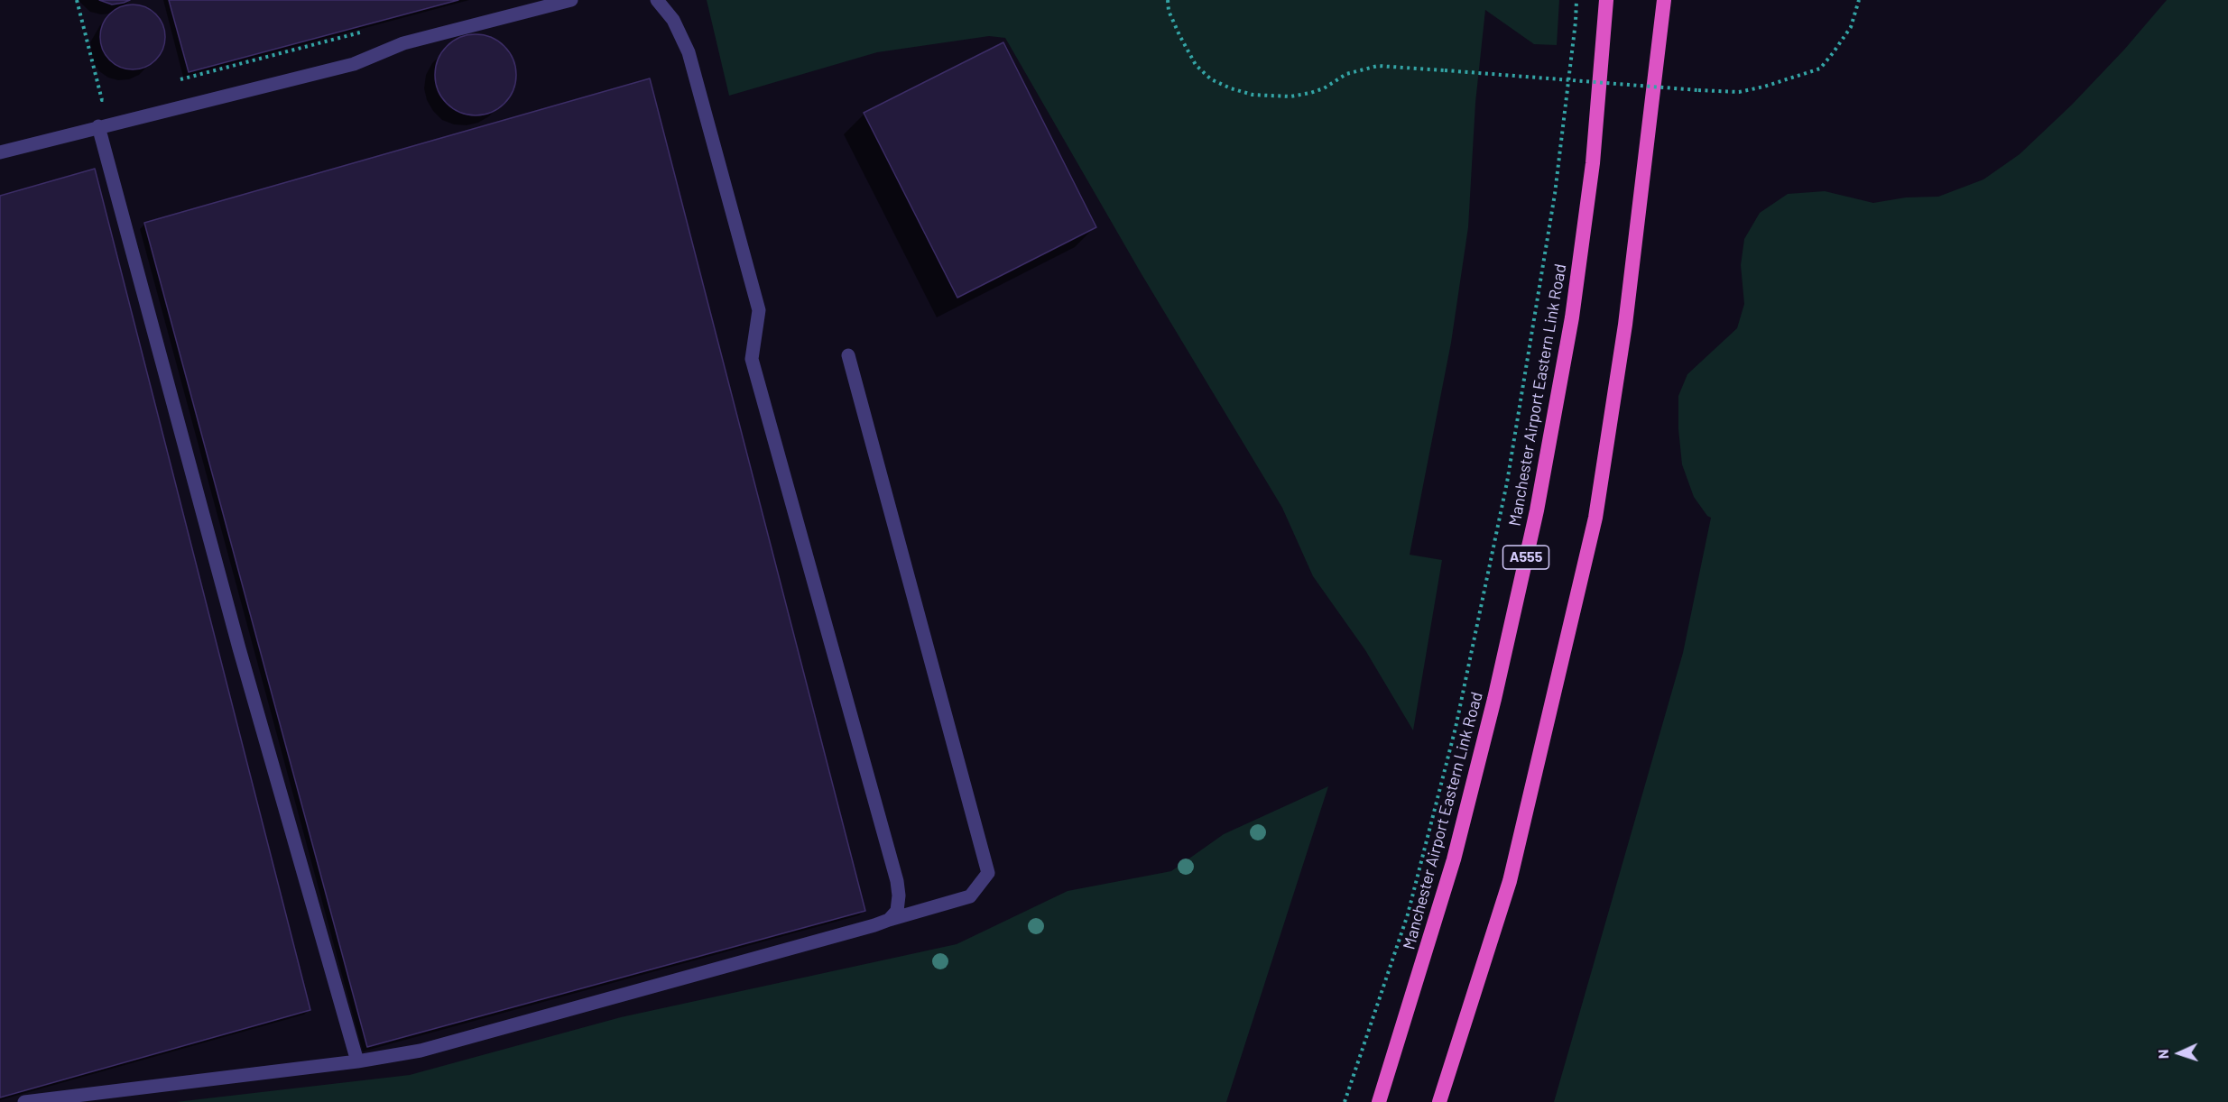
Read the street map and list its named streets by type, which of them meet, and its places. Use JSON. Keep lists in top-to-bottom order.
{
  "streets": {
    "highway": ["Manchester Airport Eastern Link Road", "A555"]
  },
  "north": "left"
}
